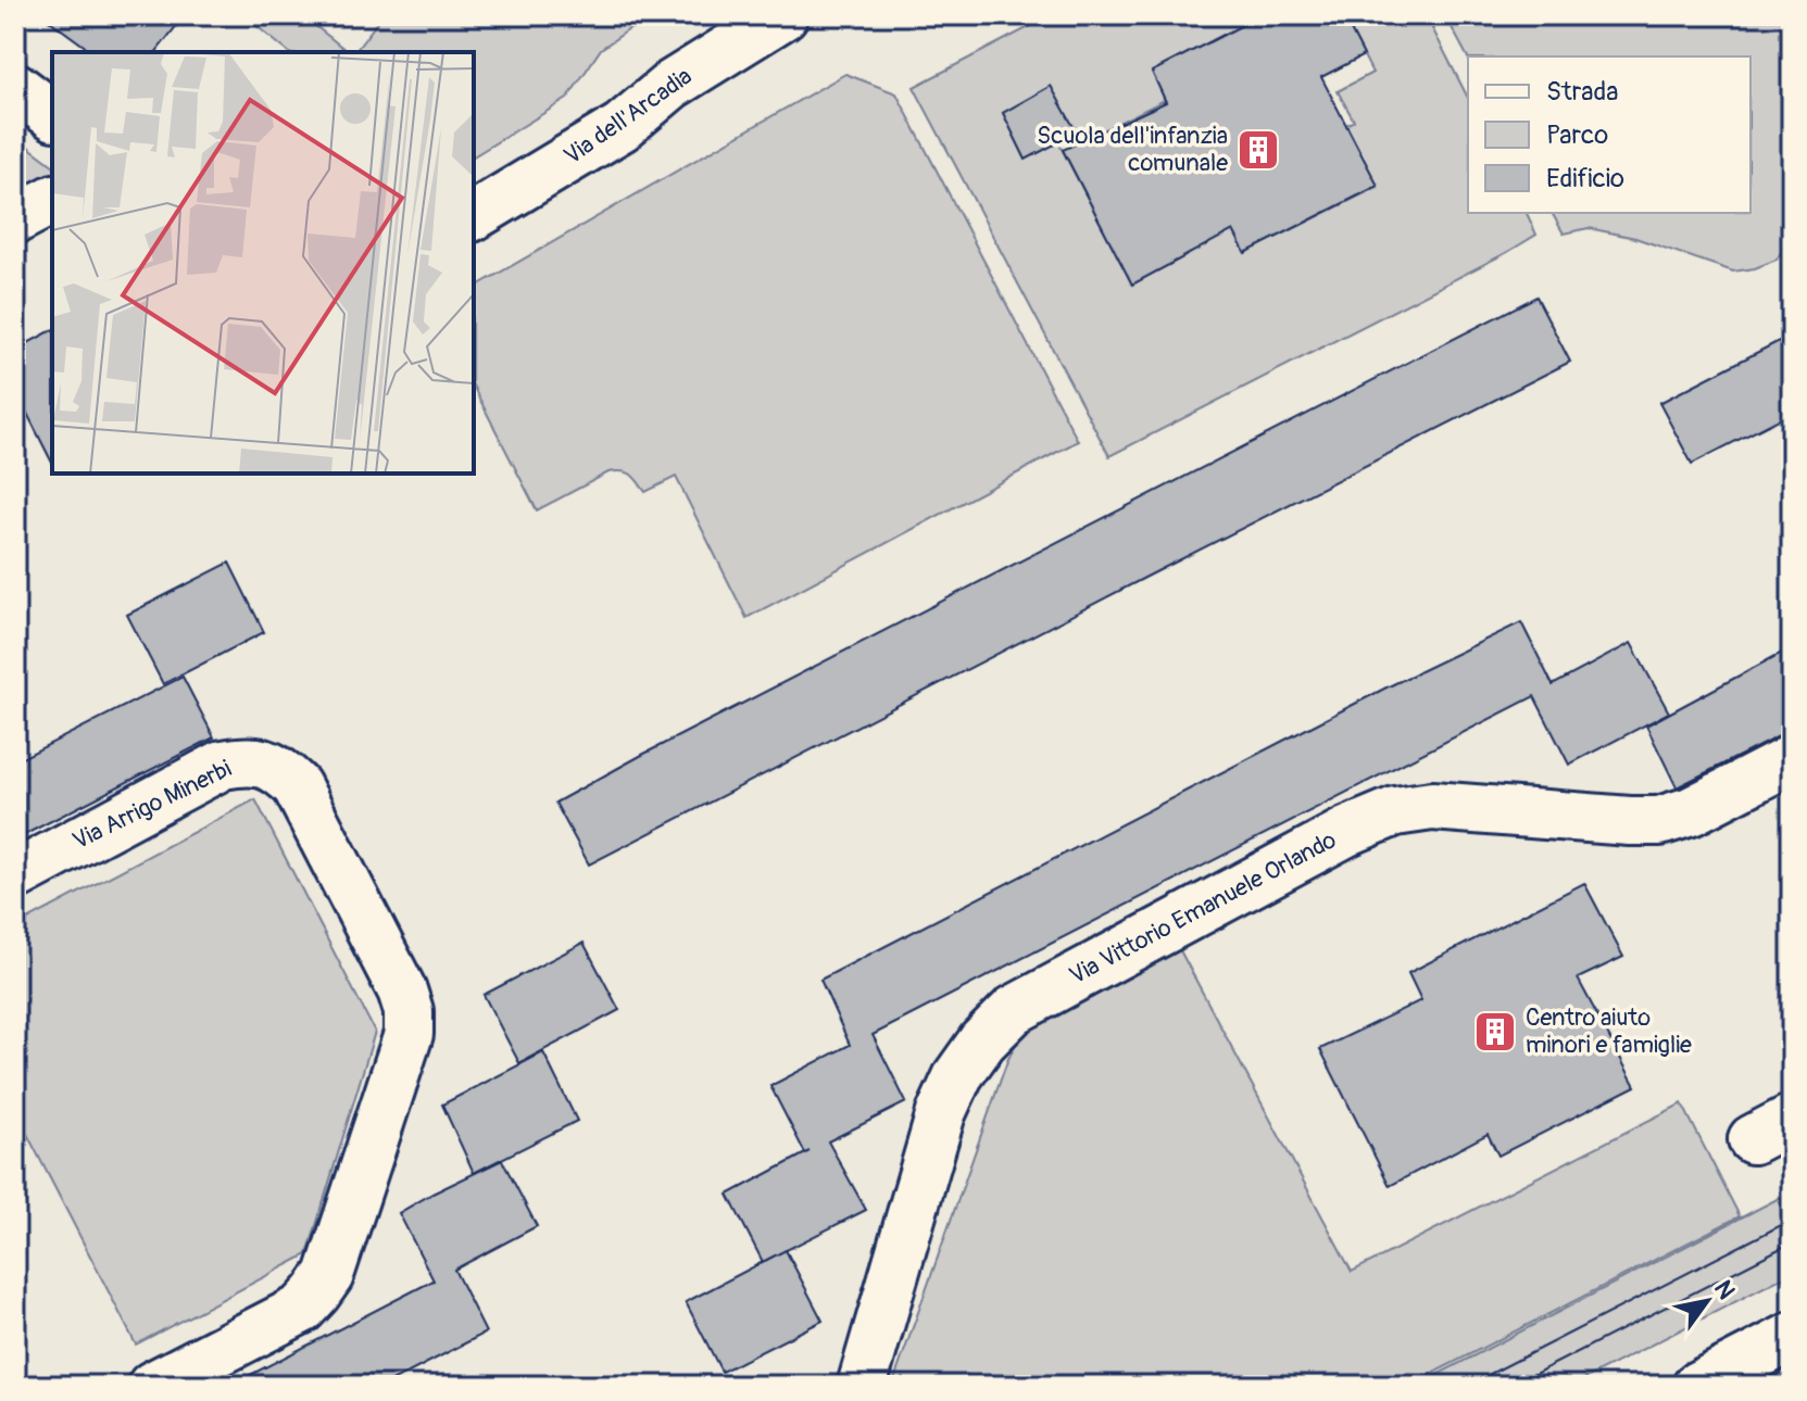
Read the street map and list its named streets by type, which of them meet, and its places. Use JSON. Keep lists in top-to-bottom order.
{
  "streets": {
    "street": ["Via dell'Arcadia", "Via Arrigo Minerbi", "Via Vittorio Emanuele Orlando"]
  },
  "places": {
    "building": ["Scuola dell'infanzia comunale", "Centro aiuto minori e famiglie"]
  },
  "legend": ["Strada", "Parco", "Edificio"],
  "north": "top right"
}
